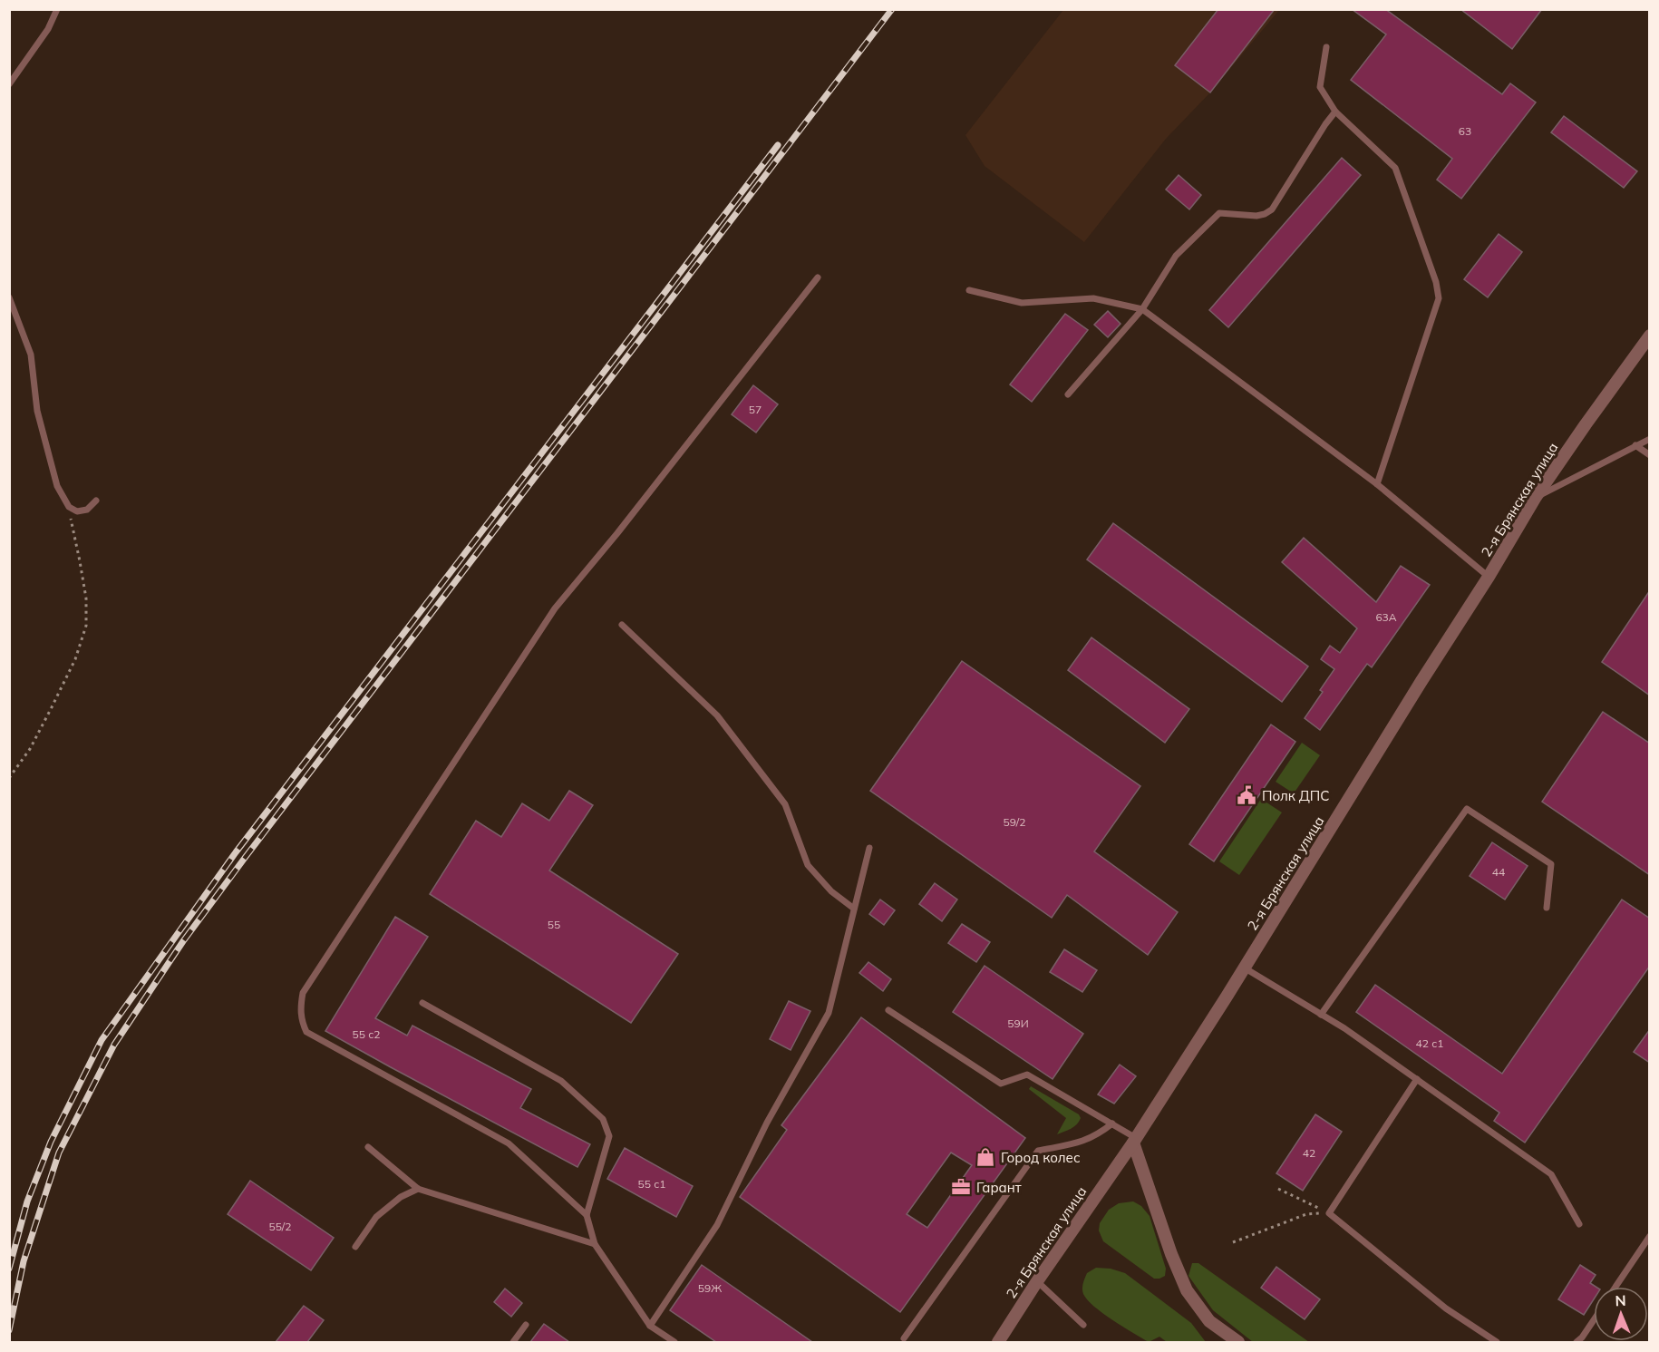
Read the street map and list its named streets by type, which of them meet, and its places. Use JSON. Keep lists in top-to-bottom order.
{
  "streets": {
    "street": ["2-я Брянская улица"]
  },
  "places": {
    "public building": ["Полк ДПС"],
    "shop": ["Город колес"],
    "office": ["Гарант"]
  },
  "house_numbers": [
    "63",
    "57",
    "63А",
    "59/2",
    "44",
    "55",
    "59И",
    "55 с2",
    "42 с1",
    "42",
    "55 с1",
    "55/2",
    "59Ж"
  ],
  "north": "top"
}
